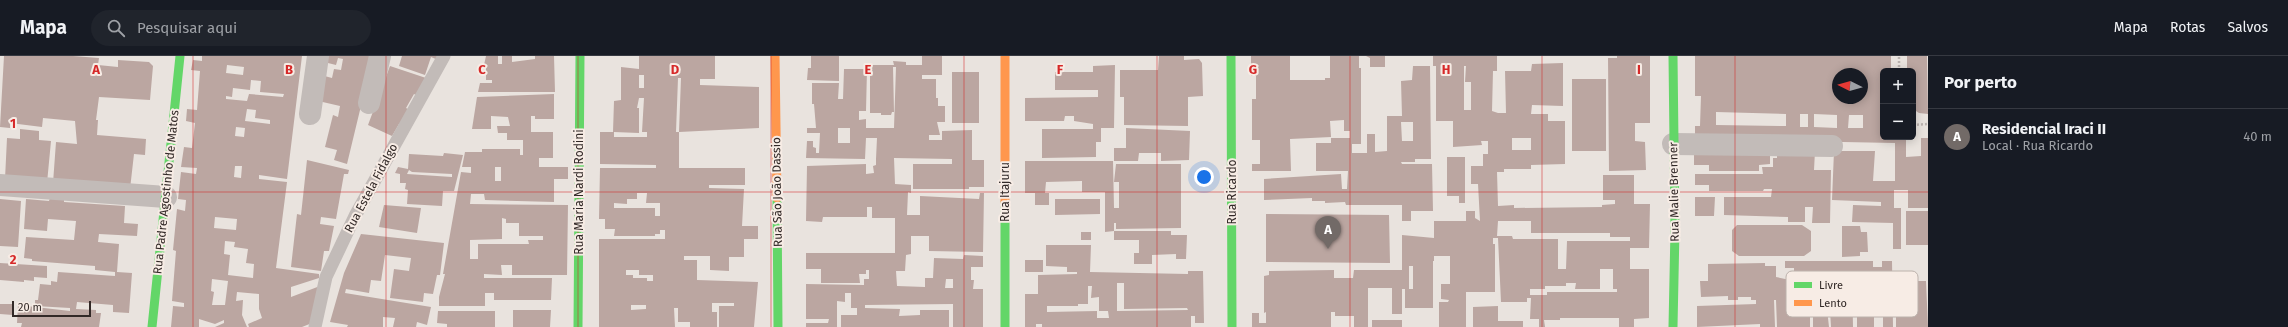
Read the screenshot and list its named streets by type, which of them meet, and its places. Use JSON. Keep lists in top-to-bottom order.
{
  "streets": {
    "street": [
      "Rua Padre Agostinho de Matos",
      "Rua Maria Nardi Rodini",
      "Rua São João Dassio",
      "Rua Itajuru",
      "Rua Ricardo",
      "Rua Malie Brenner"
    ],
    "lane": ["Rua Estela Fidalgo"]
  },
  "legend": ["Livre", "Lento"],
  "scale_bar": "20 m",
  "north": "left",
  "page": {
    "header": "Mapa",
    "search": "Pesquisar aqui",
    "nav": ["Mapa", "Rotas", "Salvos"],
    "heading": "Por perto",
    "map_buttons": ["+", "−"],
    "list": [
      {
        "mark": "A",
        "name": "Residencial Iraci II",
        "note": "Local · Rua Ricardo",
        "value": "40 m"
      }
    ],
    "pins": "A",
    "scale": "20 m"
  },
  "grid": {
    "columns": [
      "A",
      "B",
      "C",
      "D",
      "E",
      "F",
      "G",
      "H",
      "I"
    ],
    "rows": ["1", "2"]
  }
}
